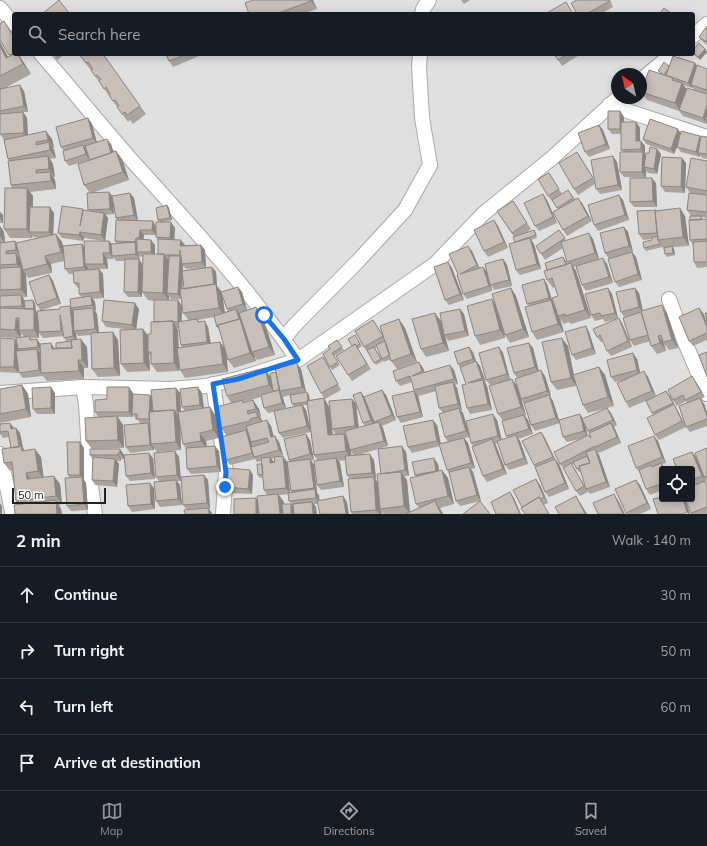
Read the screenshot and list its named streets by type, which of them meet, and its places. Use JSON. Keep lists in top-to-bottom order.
{
  "scale_bar": "50 m",
  "north": "top left",
  "page": {
    "search": "Search here",
    "scale": "50 m",
    "heading": ["2 min", "Walk · 140 m"],
    "list": [
      ["Continue", "30 m"],
      ["Turn right", "50 m"],
      ["Turn left", "60 m"],
      "Arrive at destination"
    ],
    "nav": ["Map", "Directions", "Saved"]
  }
}
